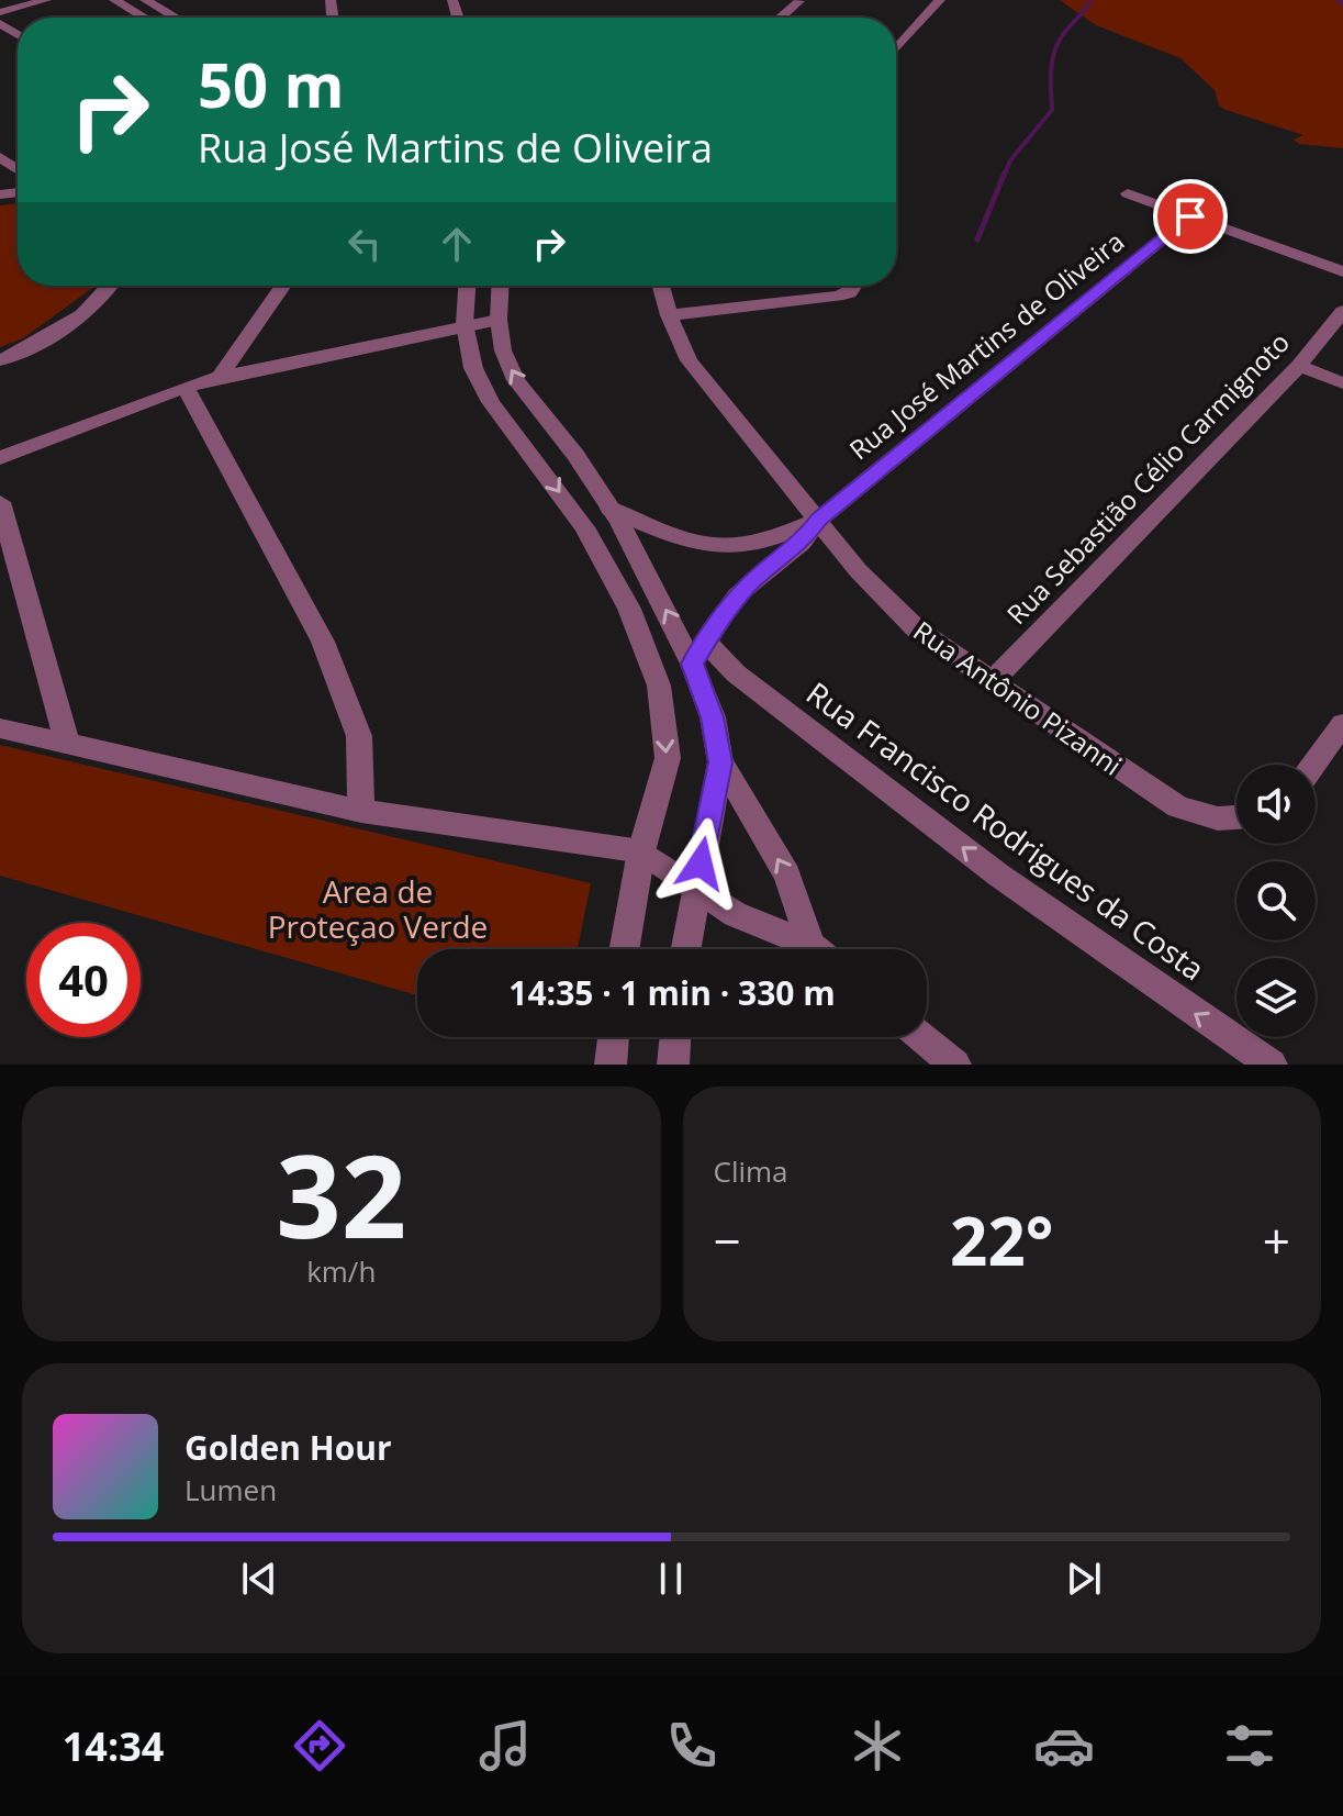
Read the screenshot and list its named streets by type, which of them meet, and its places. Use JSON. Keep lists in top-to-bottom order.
{
  "streets": {
    "street": [
      "Rua José Martins de Oliveira",
      "Rua Sebastião Célio Carmignoto",
      "Rua Antônio Pizanni",
      "Rua Francisco Rodrigues da Costa"
    ]
  },
  "crossings": [
    ["Rua José Martins de Oliveira", "Rua Antônio Pizanni"],
    ["Rua José Martins de Oliveira", "Rua Francisco Rodrigues da Costa"],
    ["Rua Sebastião Célio Carmignoto", "Rua Antônio Pizanni"]
  ],
  "one_way": ["Rua Francisco Rodrigues da Costa"],
  "parks": ["Area de Proteçao Verde"],
  "page": {
    "turn": ["50 m", "Rua José Martins de Oliveira"],
    "limit": "40",
    "trip": "14:35 · 1 min · 330 m",
    "tile": [
      ["32", "km/h"],
      "Clima"
    ],
    "heat": ["−", "22°", "+"],
    "song": ["Golden Hour", "Lumen"],
    "tabs": "14:34"
  }
}
